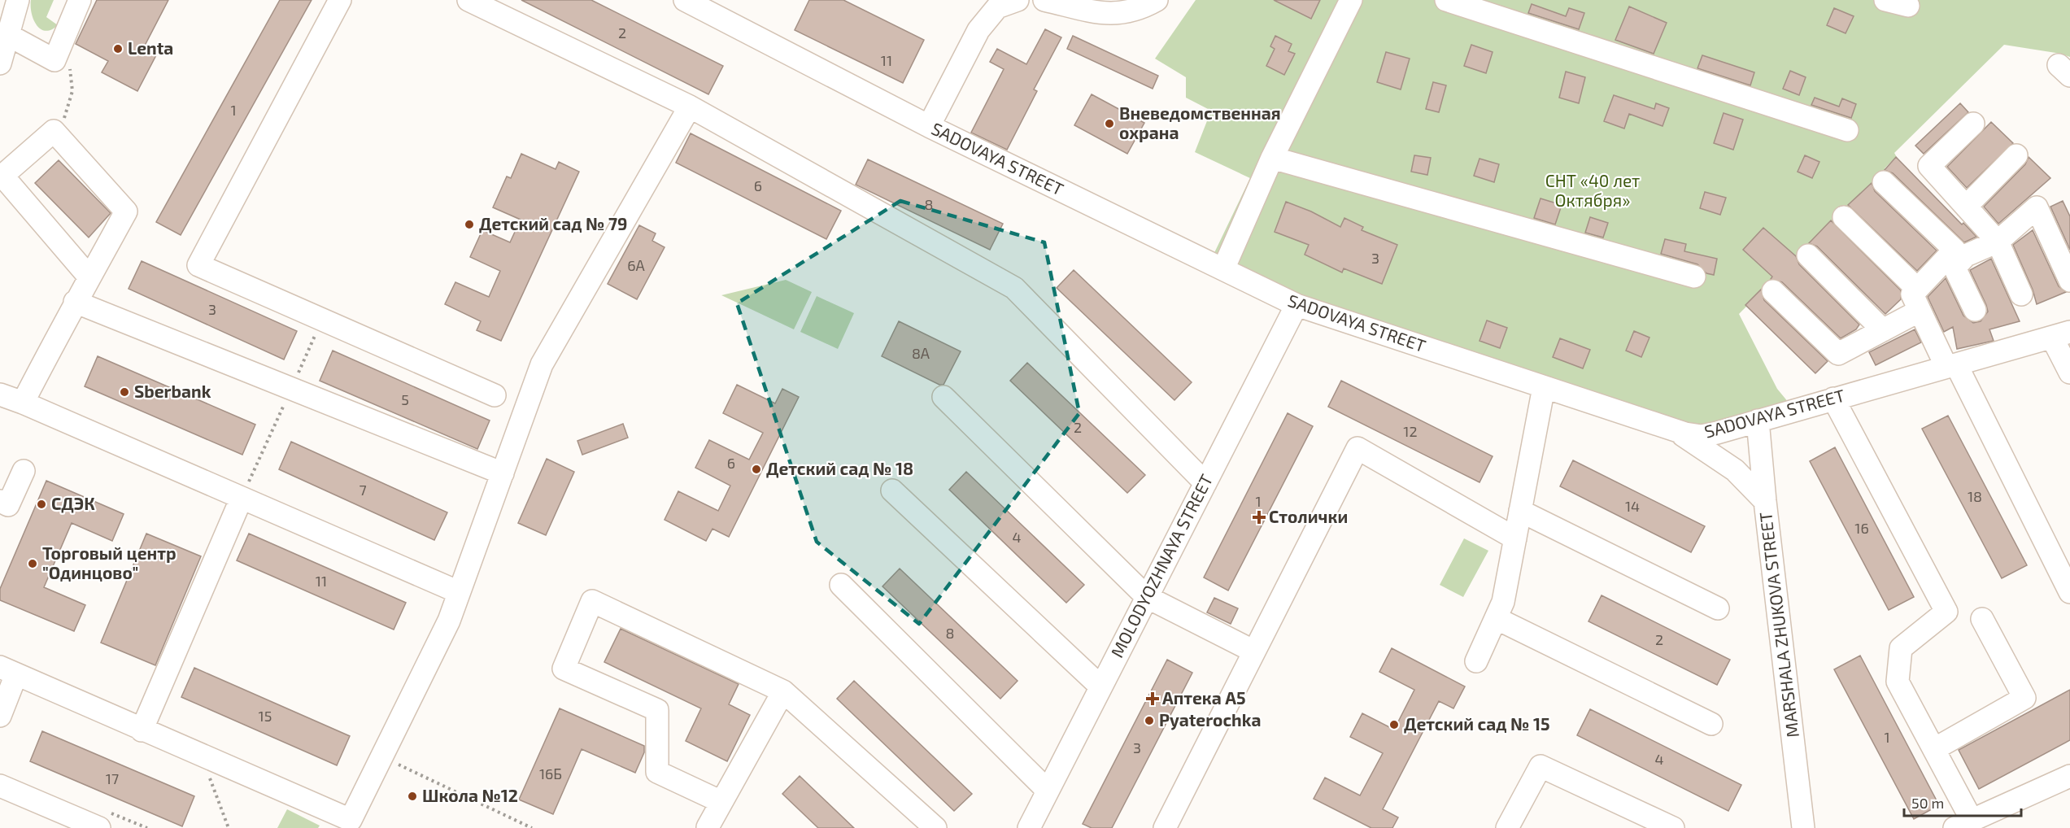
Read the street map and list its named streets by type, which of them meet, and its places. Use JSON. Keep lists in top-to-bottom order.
{
  "streets": {
    "street": ["SADOVAYA STREET", "MOLODYOZHNAYA STREET", "MARSHALA ZHUKOVA STREET"]
  },
  "crossings": [
    ["SADOVAYA STREET", "MOLODYOZHNAYA STREET"],
    ["SADOVAYA STREET", "MARSHALA ZHUKOVA STREET"]
  ],
  "parks": ["СНТ «40 лет Октября»"],
  "places": {
    "other": [
      "Lenta",
      "Вневедомственная охрана",
      "Детский сад № 79",
      "Sberbank",
      "Детский сад № 18",
      "СДЭК",
      "Торговый центр \"Одинцово\"",
      "Pyaterochka",
      "Детский сад № 15",
      "Школа №12"
    ],
    "health": ["Столички", "Аптека A5"]
  },
  "house_numbers": [
    "2",
    "11",
    "1",
    "6",
    "8",
    "3",
    "6А",
    "3",
    "8А",
    "5",
    "2",
    "12",
    "6",
    "7",
    "18",
    "1",
    "14",
    "16",
    "4",
    "11",
    "8",
    "2",
    "15",
    "1",
    "3",
    "4",
    "16Б",
    "17"
  ],
  "scale_bar": "50 m"
}
